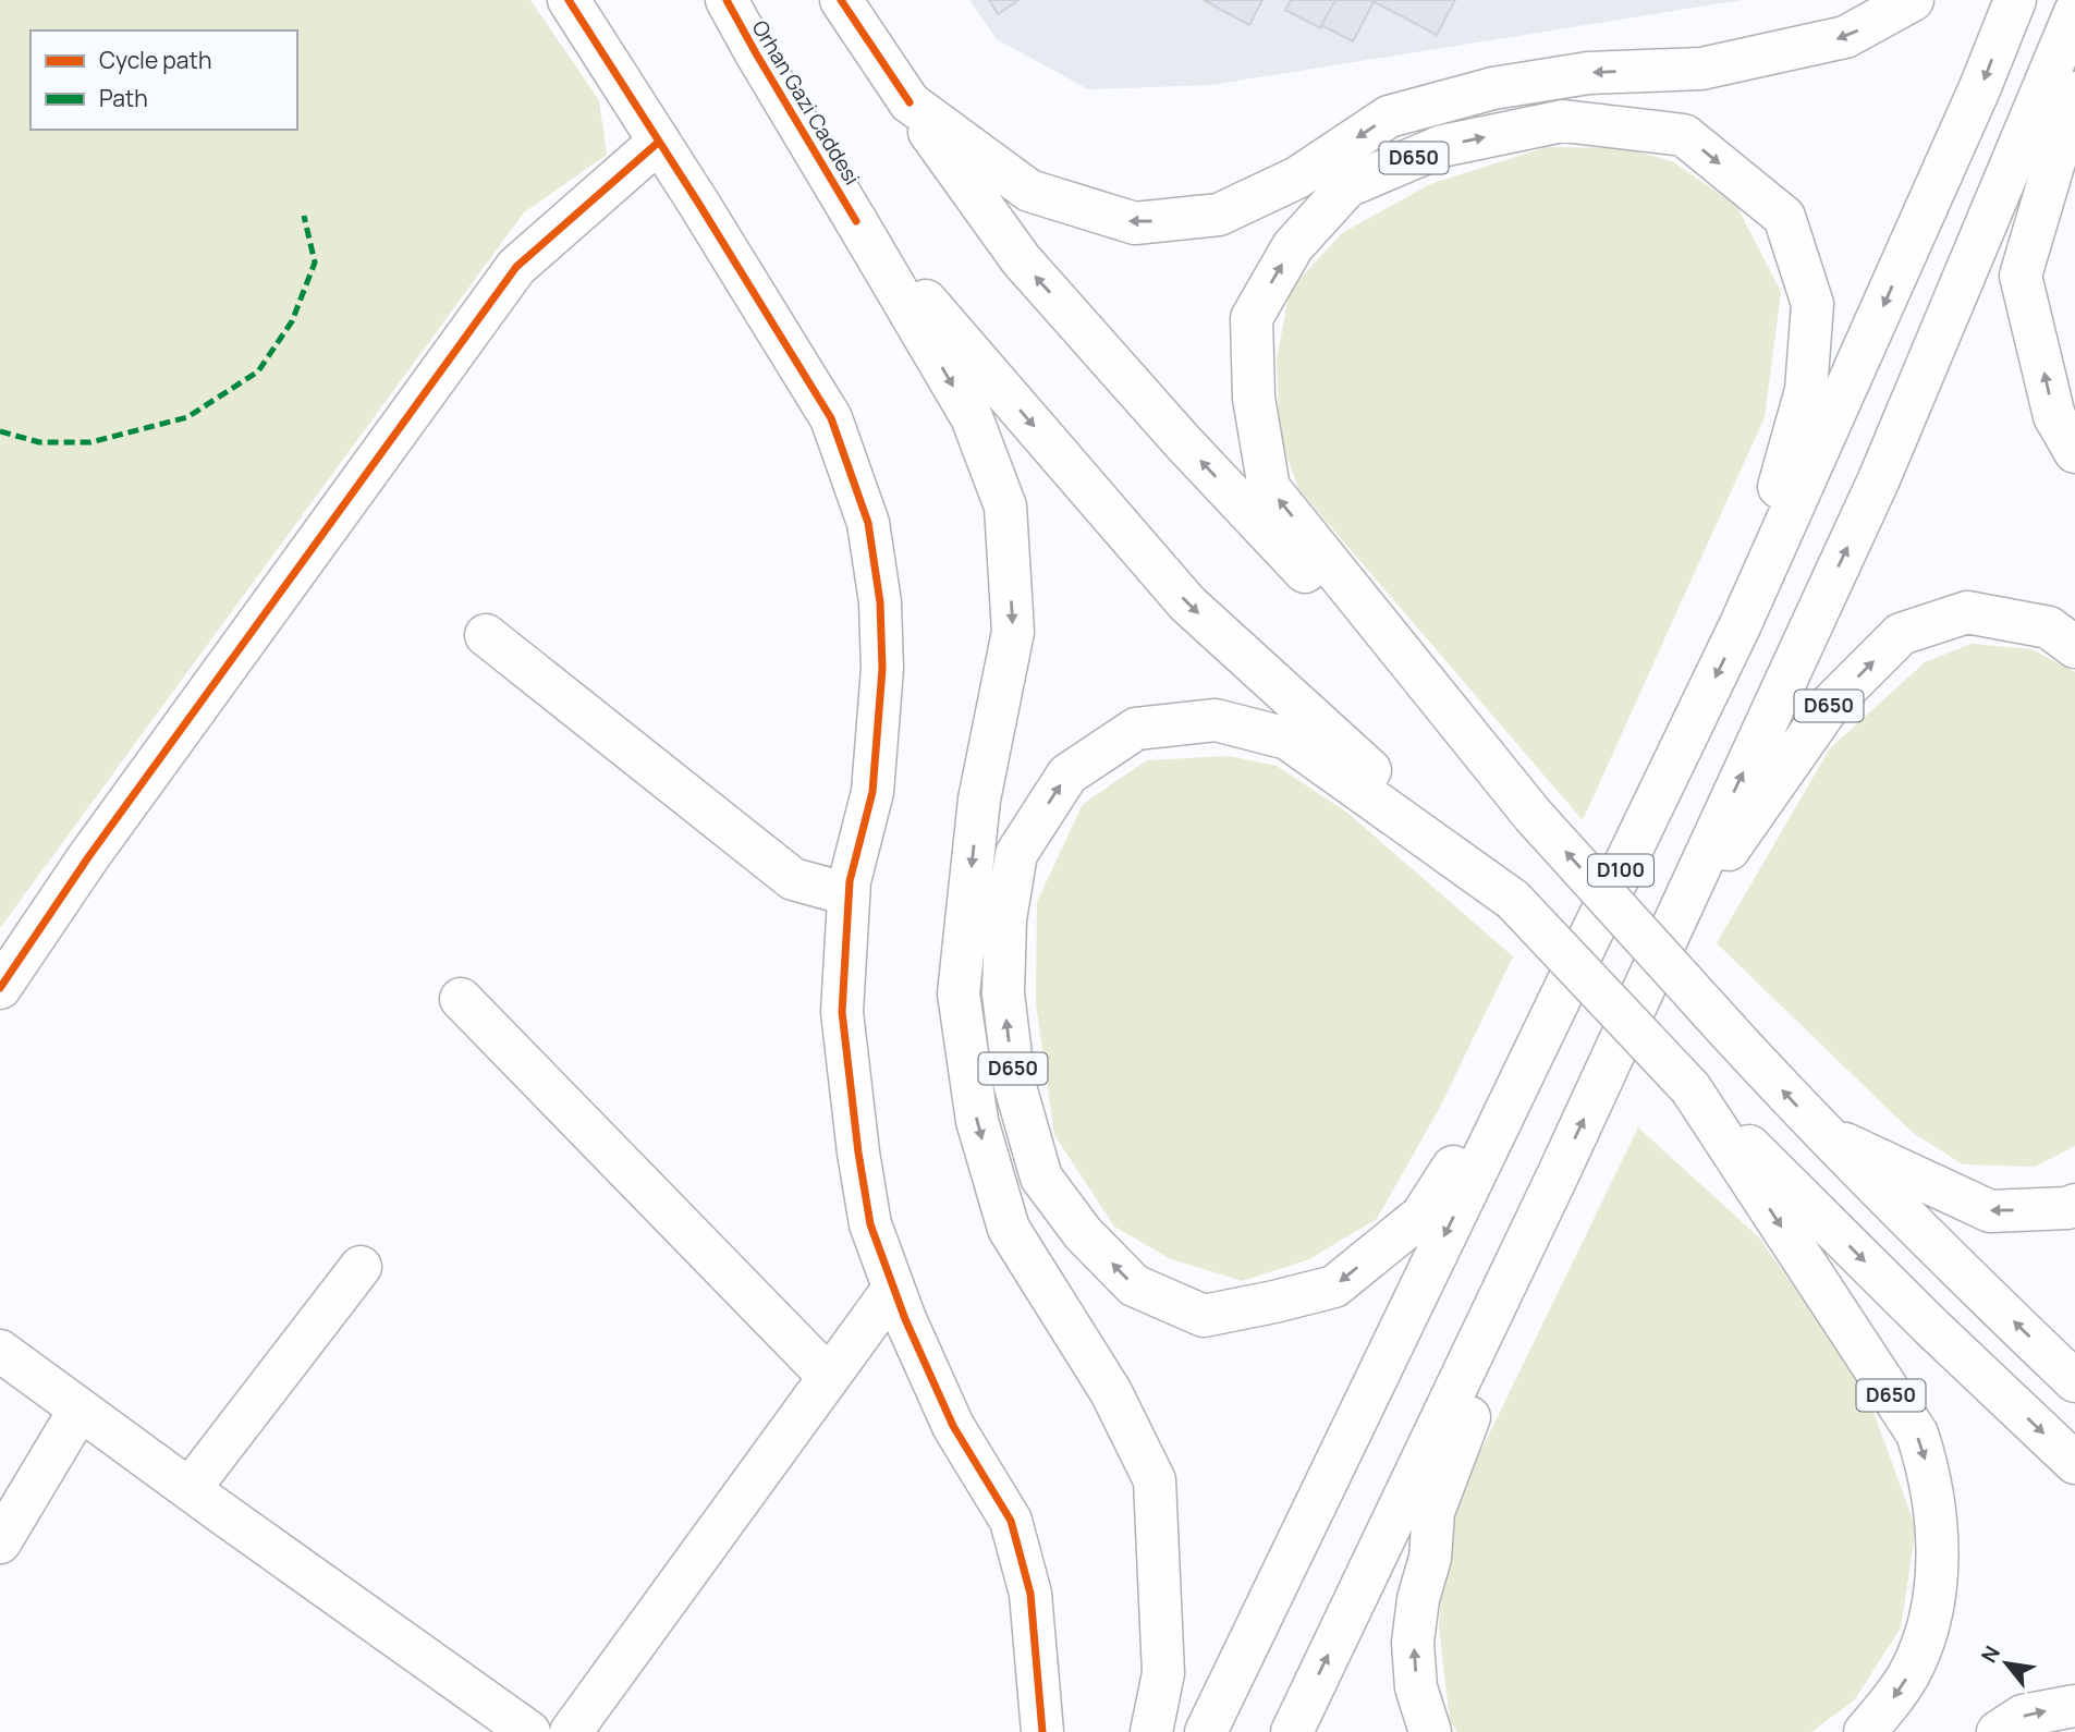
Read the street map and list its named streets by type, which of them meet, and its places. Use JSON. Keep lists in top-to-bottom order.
{
  "streets": {
    "main road": ["Orhan Gazi Caddesi", "D650", "D100"]
  },
  "crossings": [
    ["Orhan Gazi Caddesi", "D650"],
    ["D650", "D100"]
  ],
  "legend": ["Cycle path", "Path"],
  "north": "top left"
}
